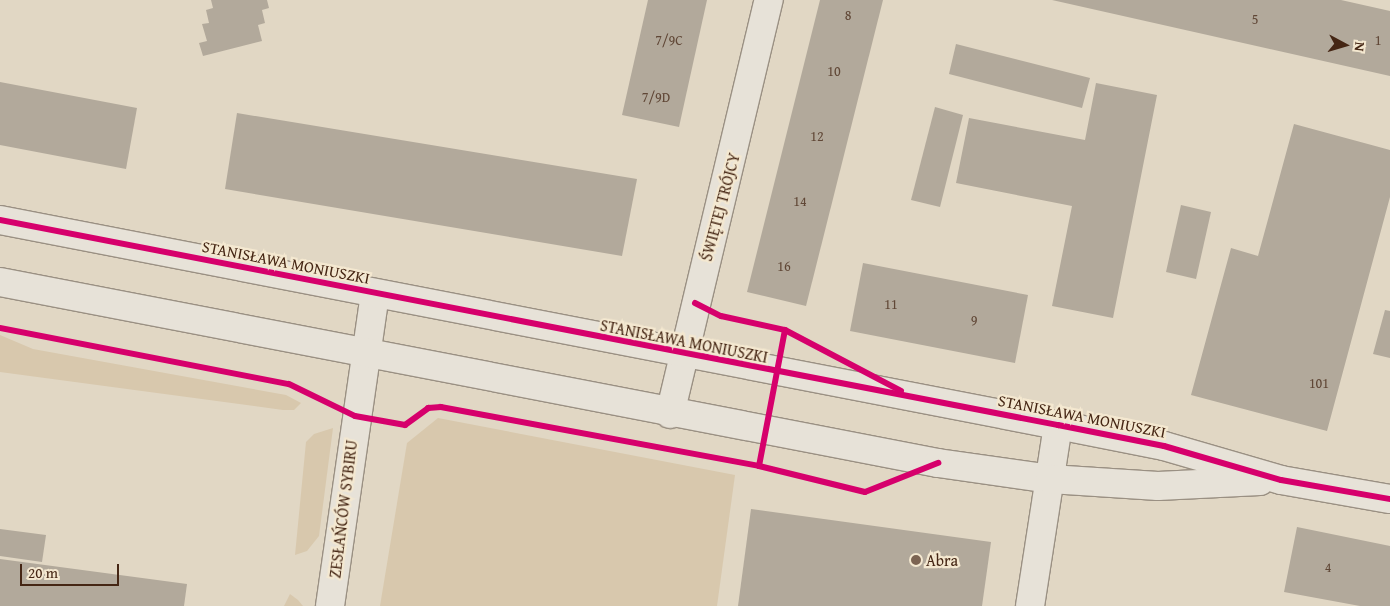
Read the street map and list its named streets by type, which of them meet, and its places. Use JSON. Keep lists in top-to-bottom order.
{
  "streets": {
    "street": ["ŚWIĘTEJ TRÓJCY", "STANISŁAWA MONIUSZKI", "ZESŁAŃCÓW SYBIRU"]
  },
  "crossings": [
    ["ŚWIĘTEJ TRÓJCY", "STANISŁAWA MONIUSZKI"],
    ["STANISŁAWA MONIUSZKI", "ZESŁAŃCÓW SYBIRU"]
  ],
  "places": ["Abra"],
  "house_numbers": [
    "8",
    "5",
    "7/9C",
    "1",
    "10",
    "7/9D",
    "12",
    "14",
    "16",
    "11",
    "9",
    "101",
    "4"
  ],
  "scale_bar": "20 m",
  "north": "right"
}
